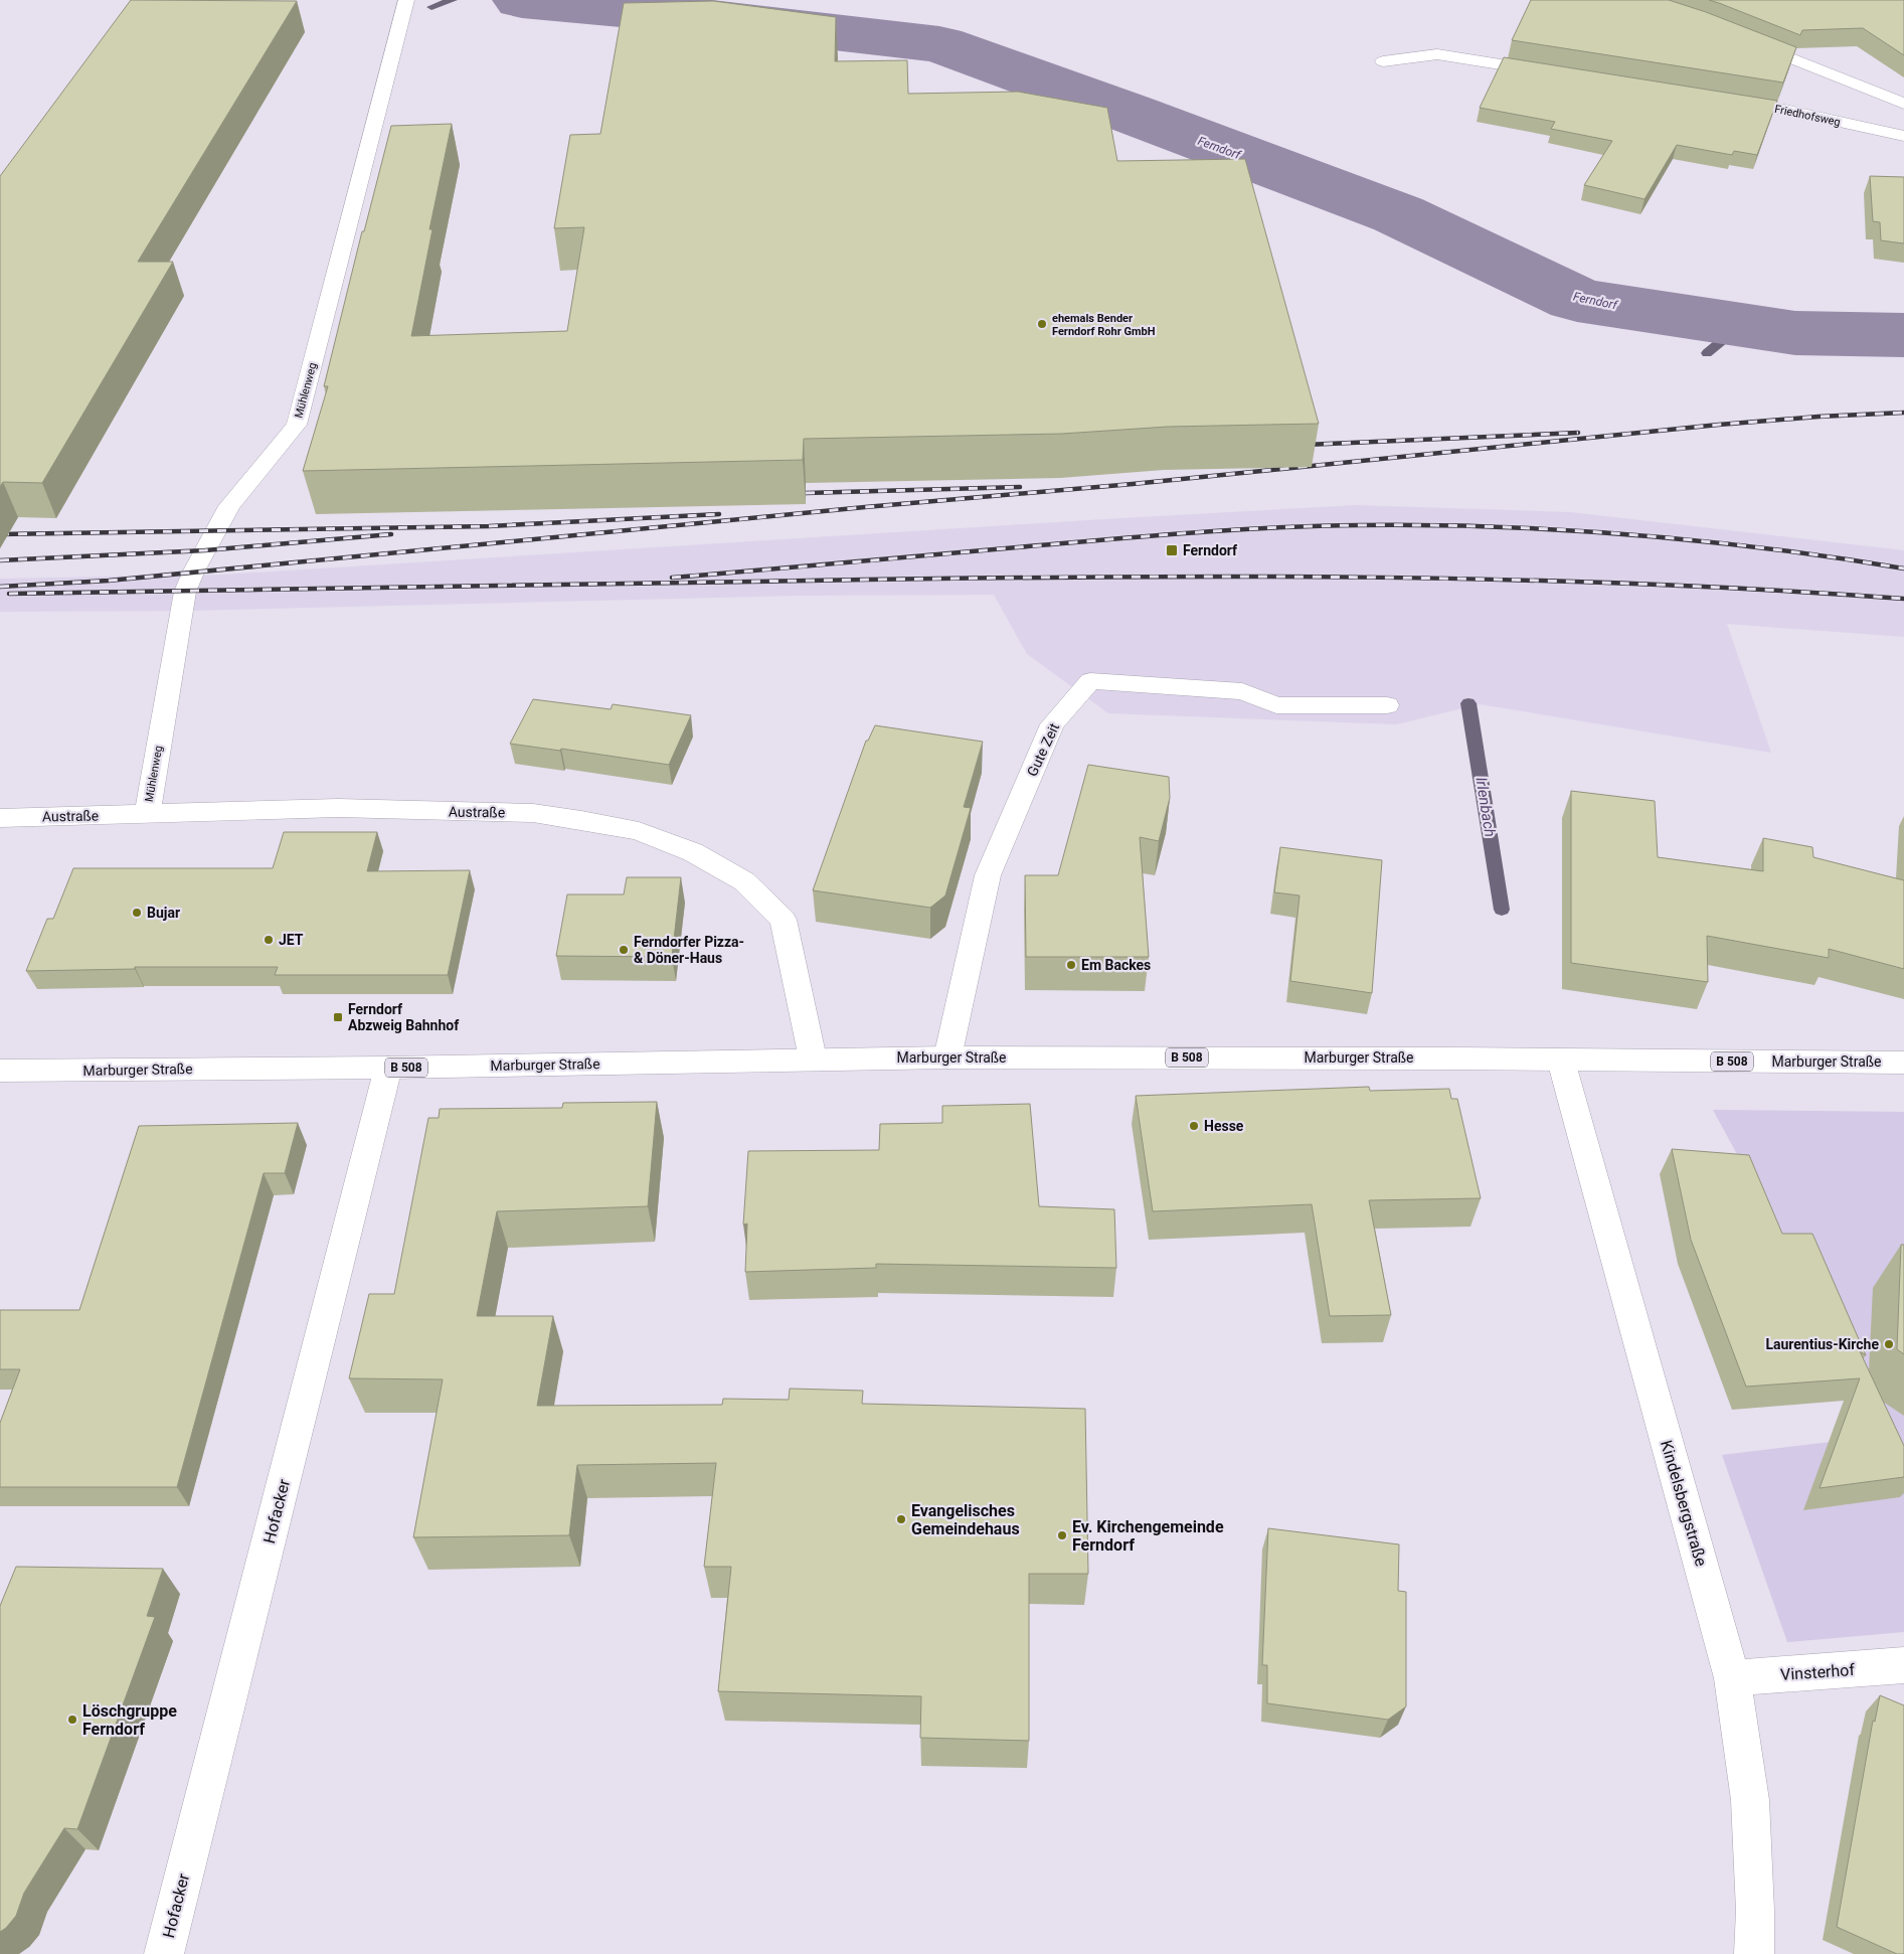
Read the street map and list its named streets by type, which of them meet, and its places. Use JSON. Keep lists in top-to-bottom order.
{
  "streets": {
    "street": [
      "Friedhofsweg",
      "Mühlenweg",
      "Gute Zeit",
      "Austraße",
      "Marburger Straße",
      "B 508",
      "Kindelsbergstraße",
      "Hofacker",
      "Vinsterhof"
    ]
  },
  "crossings": [
    ["Mühlenweg", "Austraße"],
    ["Gute Zeit", "Marburger Straße"],
    ["Austraße", "Marburger Straße"],
    ["Marburger Straße", "Kindelsbergstraße"],
    ["Marburger Straße", "Hofacker"],
    ["Kindelsbergstraße", "Vinsterhof"]
  ],
  "water": ["Ferndorf", "Irlenbach"],
  "places": {
    "other": [
      "ehemals Bender Ferndorf Rohr GmbH",
      "Bujar",
      "JET",
      "Ferndorfer Pizza- & Döner-Haus",
      "Em Backes",
      "Hesse",
      "Laurentius-Kirche",
      "Evangelisches Gemeindehaus",
      "Ev. Kirchengemeinde Ferndorf",
      "Löschgruppe Ferndorf"
    ],
    "transit": ["Ferndorf", "Ferndorf Abzweig Bahnhof"]
  }
}
